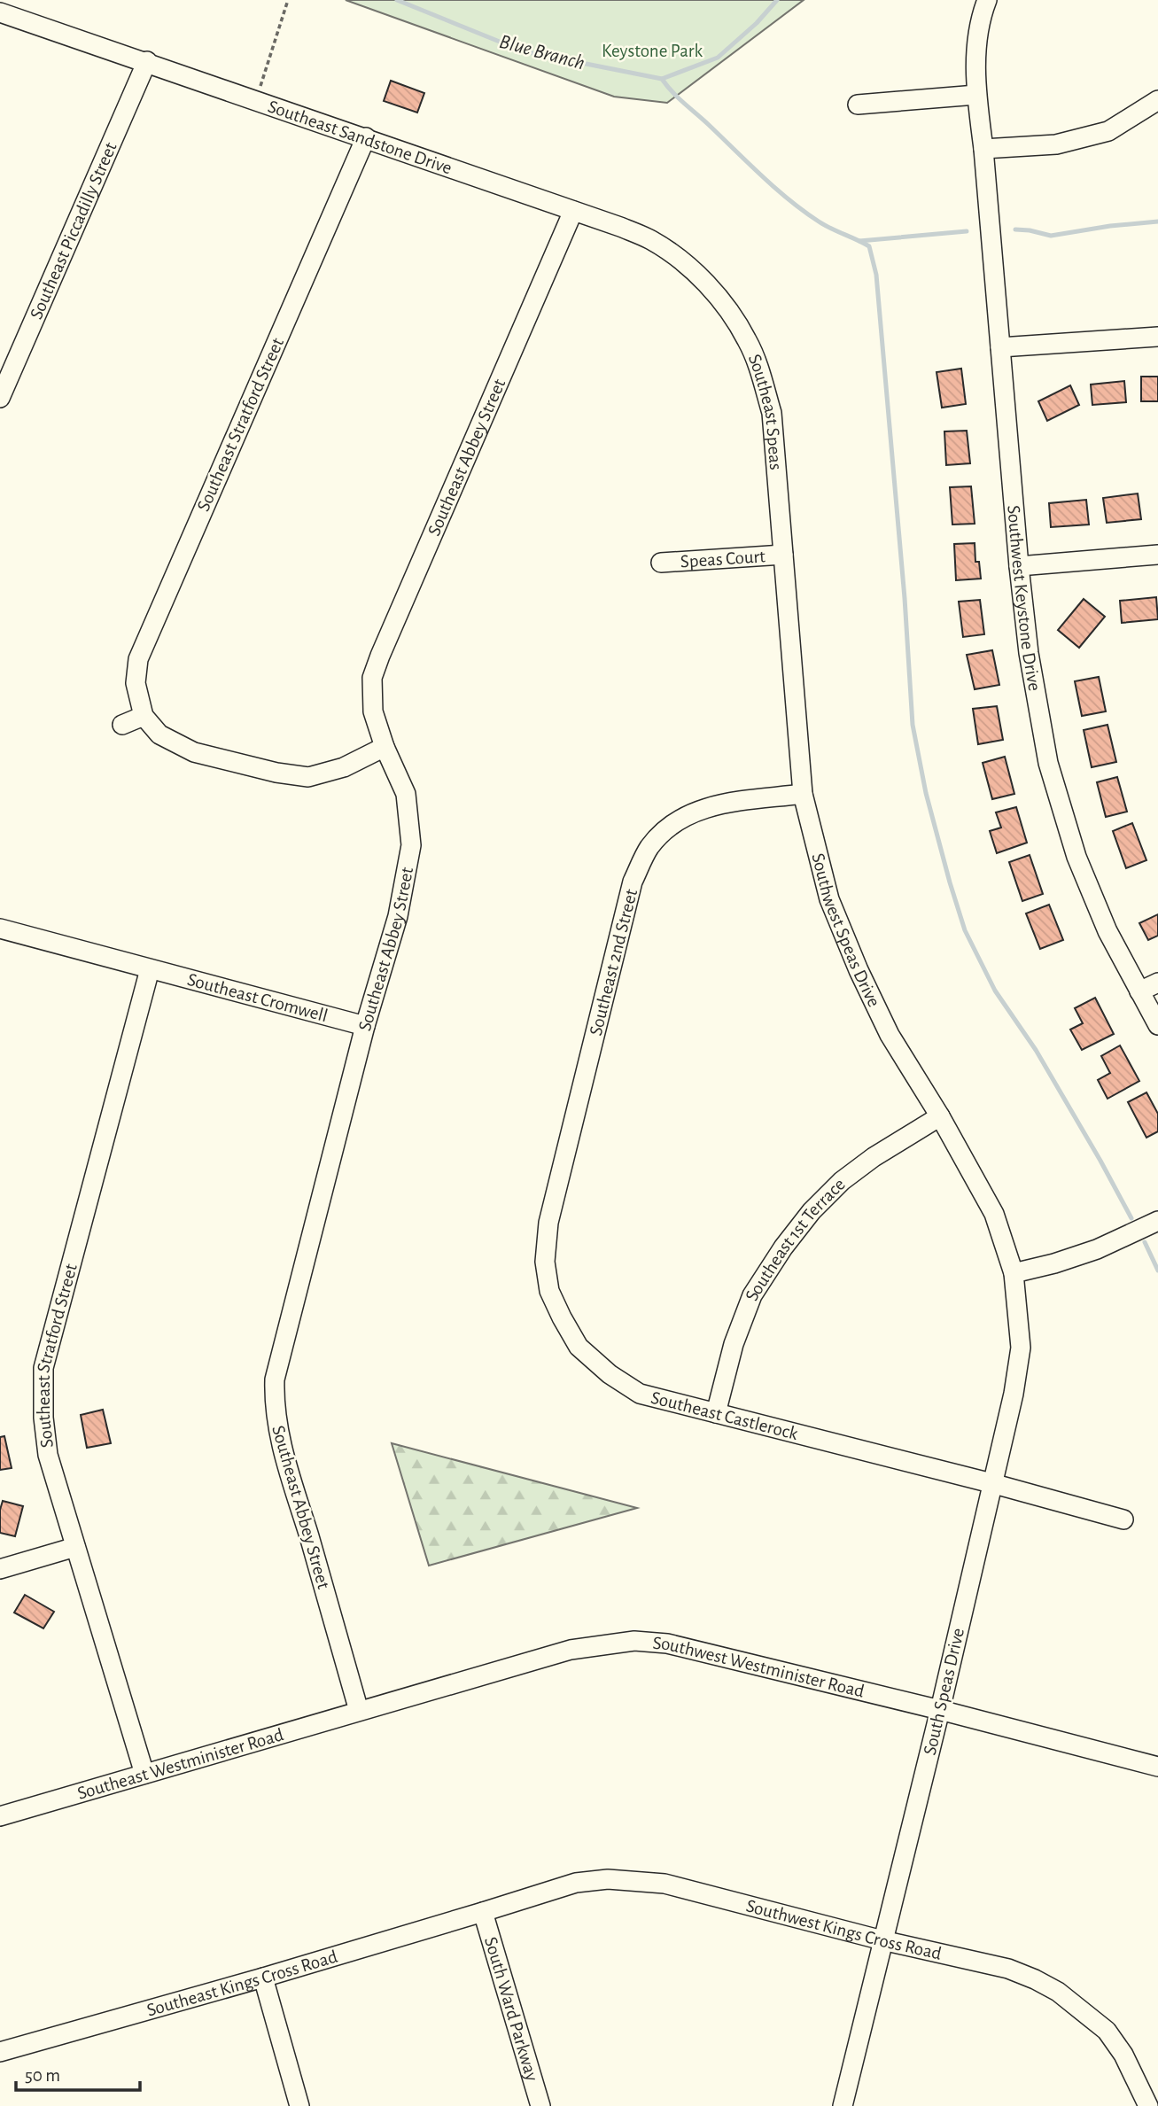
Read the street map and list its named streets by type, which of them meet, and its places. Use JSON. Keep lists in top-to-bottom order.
{
  "streets": {
    "street": [
      "Southeast Sandstone Drive",
      "Southeast Piccadilly Street",
      "Southeast Speas",
      "Southeast Stratford Street",
      "Southeast Abbey Street",
      "Speas Court",
      "Southwest Keystone Drive",
      "Southwest Speas Drive",
      "Southeast 2nd Street",
      "Southeast Cromwell",
      "Southeast 1st Terrace",
      "Southeast Castlerock",
      "Southwest Westminister Road",
      "South Speas Drive",
      "Southeast Westminister Road",
      "Southwest Kings Cross Road",
      "Southeast Kings Cross Road",
      "South Ward Parkway"
    ]
  },
  "crossings": [
    ["Southeast Sandstone Drive", "Southeast Piccadilly Street"],
    ["Southeast Sandstone Drive", "Southeast Speas"],
    ["Southeast Sandstone Drive", "Southeast Stratford Street"],
    ["Southeast Sandstone Drive", "Southeast Abbey Street"],
    ["Southeast Speas", "Speas Court"],
    ["Southeast Speas", "Southwest Speas Drive"],
    ["Southeast Stratford Street", "Southeast Cromwell"],
    ["Southeast Stratford Street", "Southeast Westminister Road"],
    ["Southeast Abbey Street", "Southeast Cromwell"],
    ["Southeast Abbey Street", "Southwest Westminister Road"],
    ["Southeast Abbey Street", "Southeast Westminister Road"],
    ["Speas Court", "Southwest Speas Drive"],
    ["Southwest Speas Drive", "Southeast 2nd Street"],
    ["Southwest Speas Drive", "Southeast 1st Terrace"],
    ["Southwest Speas Drive", "South Speas Drive"],
    ["Southeast 2nd Street", "Southeast Castlerock"],
    ["Southeast 1st Terrace", "Southeast Castlerock"],
    ["Southeast Castlerock", "South Speas Drive"],
    ["Southwest Westminister Road", "South Speas Drive"],
    ["Southwest Westminister Road", "Southeast Westminister Road"],
    ["South Speas Drive", "Southwest Kings Cross Road"],
    ["Southwest Kings Cross Road", "Southeast Kings Cross Road"],
    ["Southwest Kings Cross Road", "South Ward Parkway"],
    ["Southeast Kings Cross Road", "South Ward Parkway"]
  ],
  "water": ["Blue Branch"],
  "parks": ["Keystone Park"],
  "scale_bar": "50 m"
}
